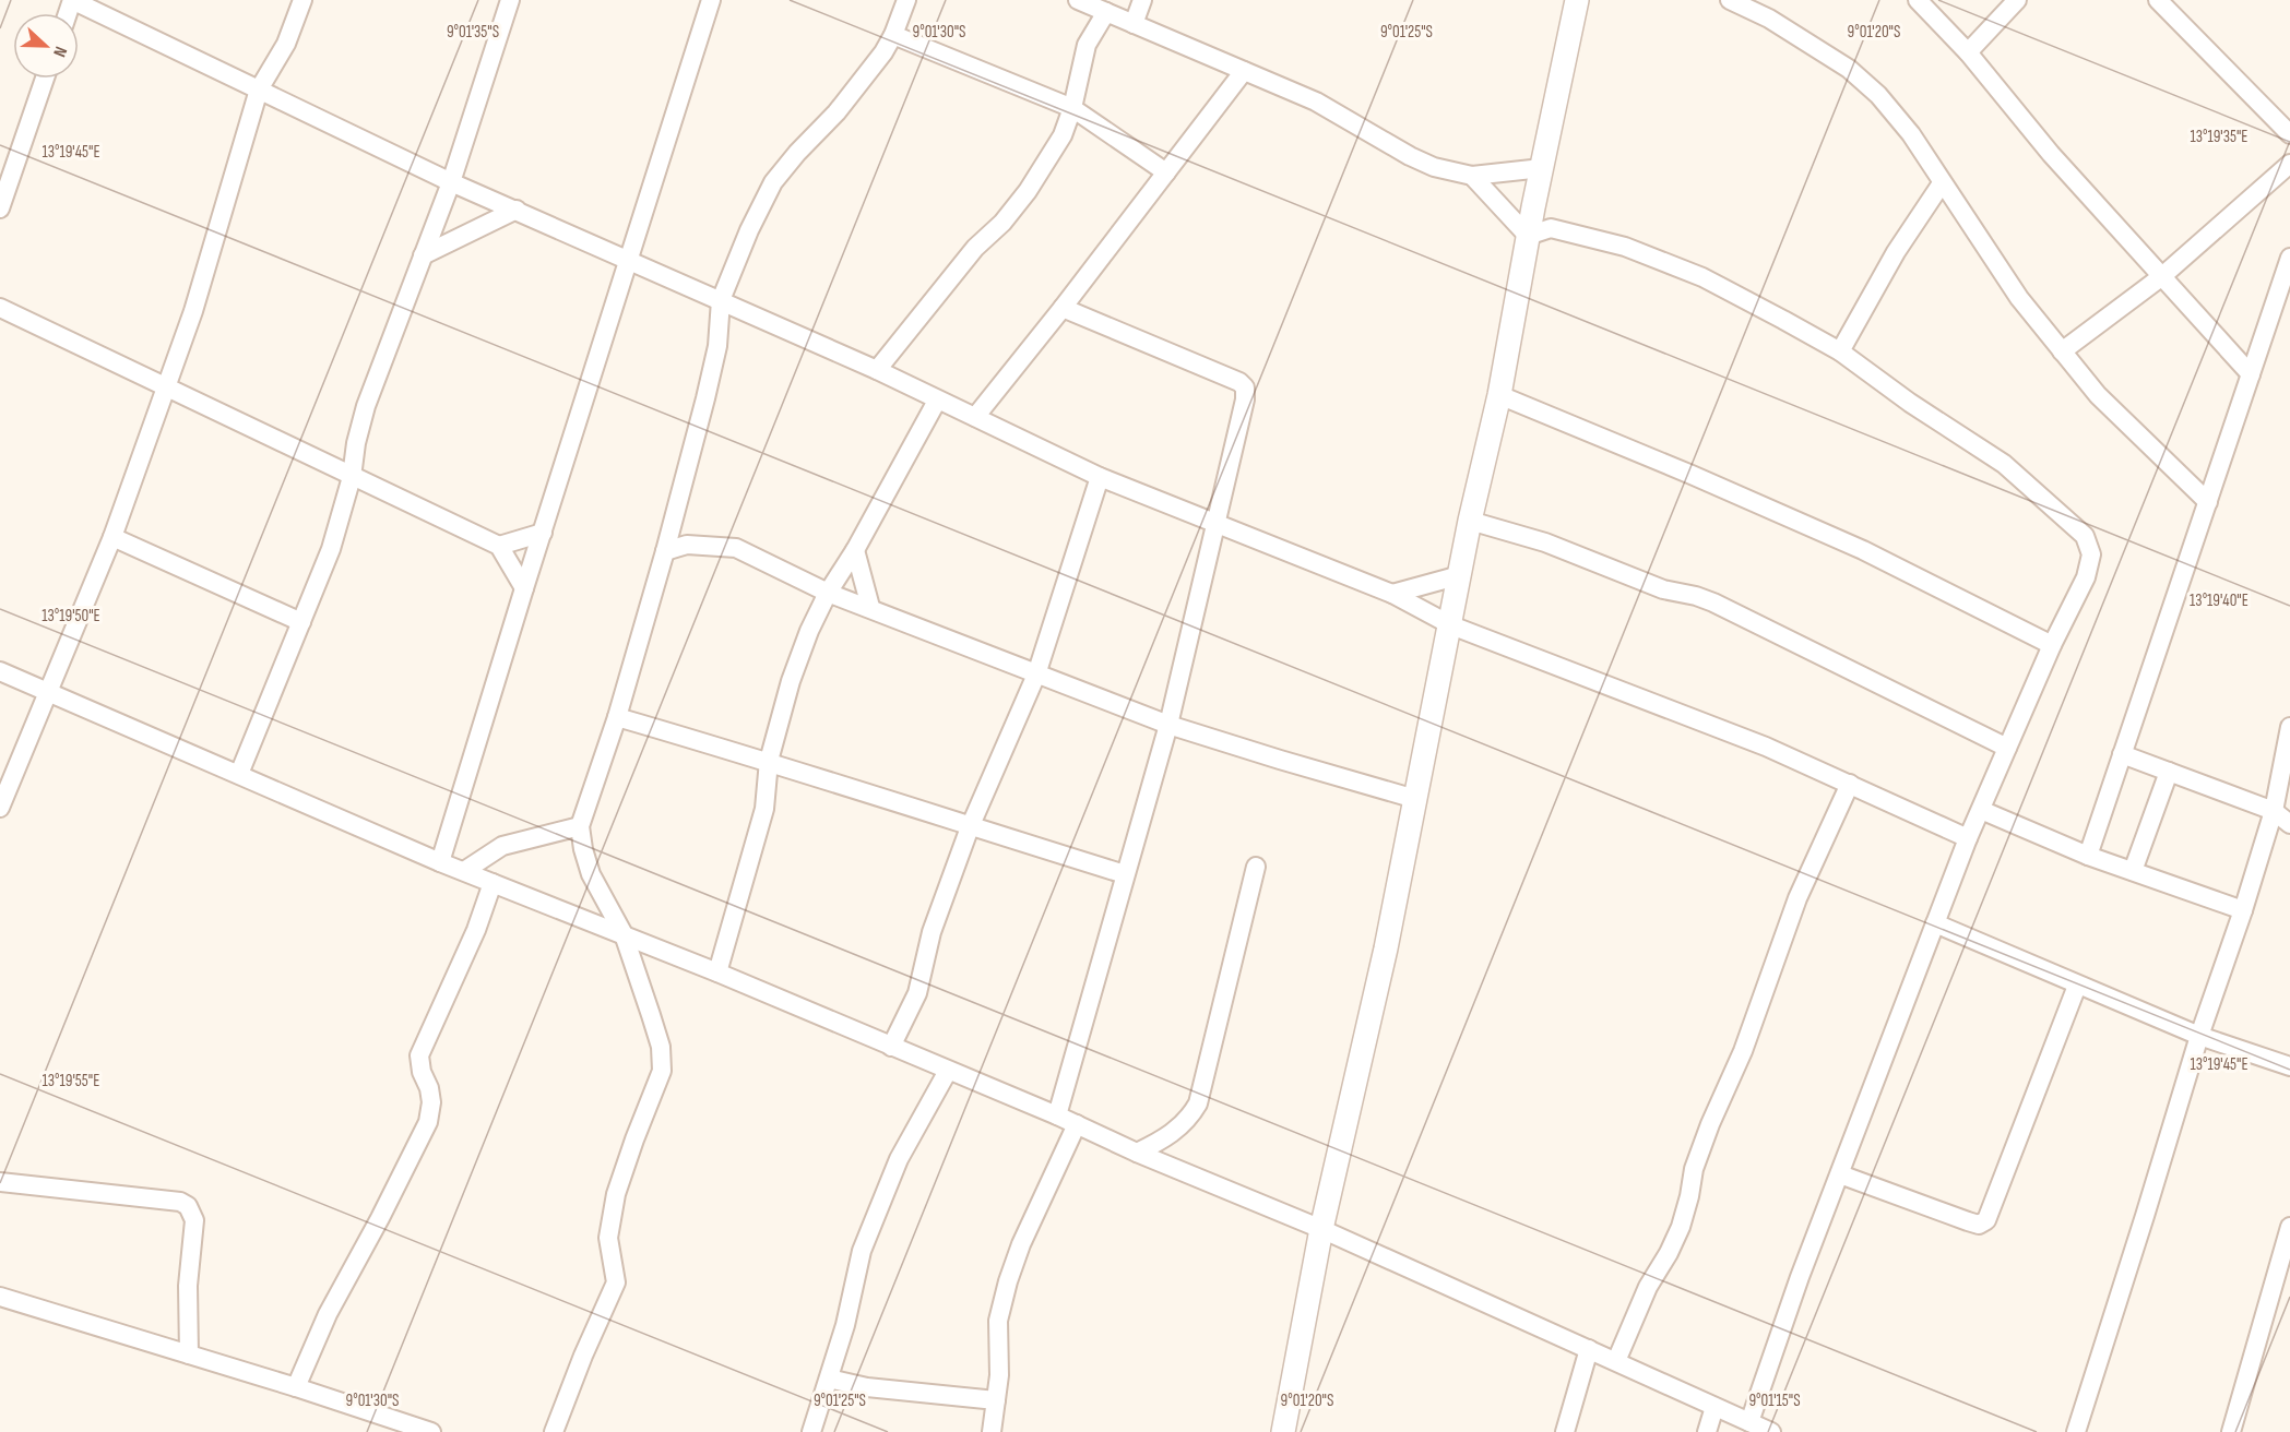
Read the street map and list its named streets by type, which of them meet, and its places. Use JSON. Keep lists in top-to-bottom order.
{
  "north": "right",
  "coordinates": [
    "9°01'30\"S",
    "9°01'25\"S",
    "9°01'20\"S",
    "9°01'35\"S",
    "13°19'35\"E",
    "13°19'45\"E",
    "13°19'40\"E",
    "13°19'50\"E",
    "13°19'55\"E",
    "9°01'15\"S"
  ]
}
